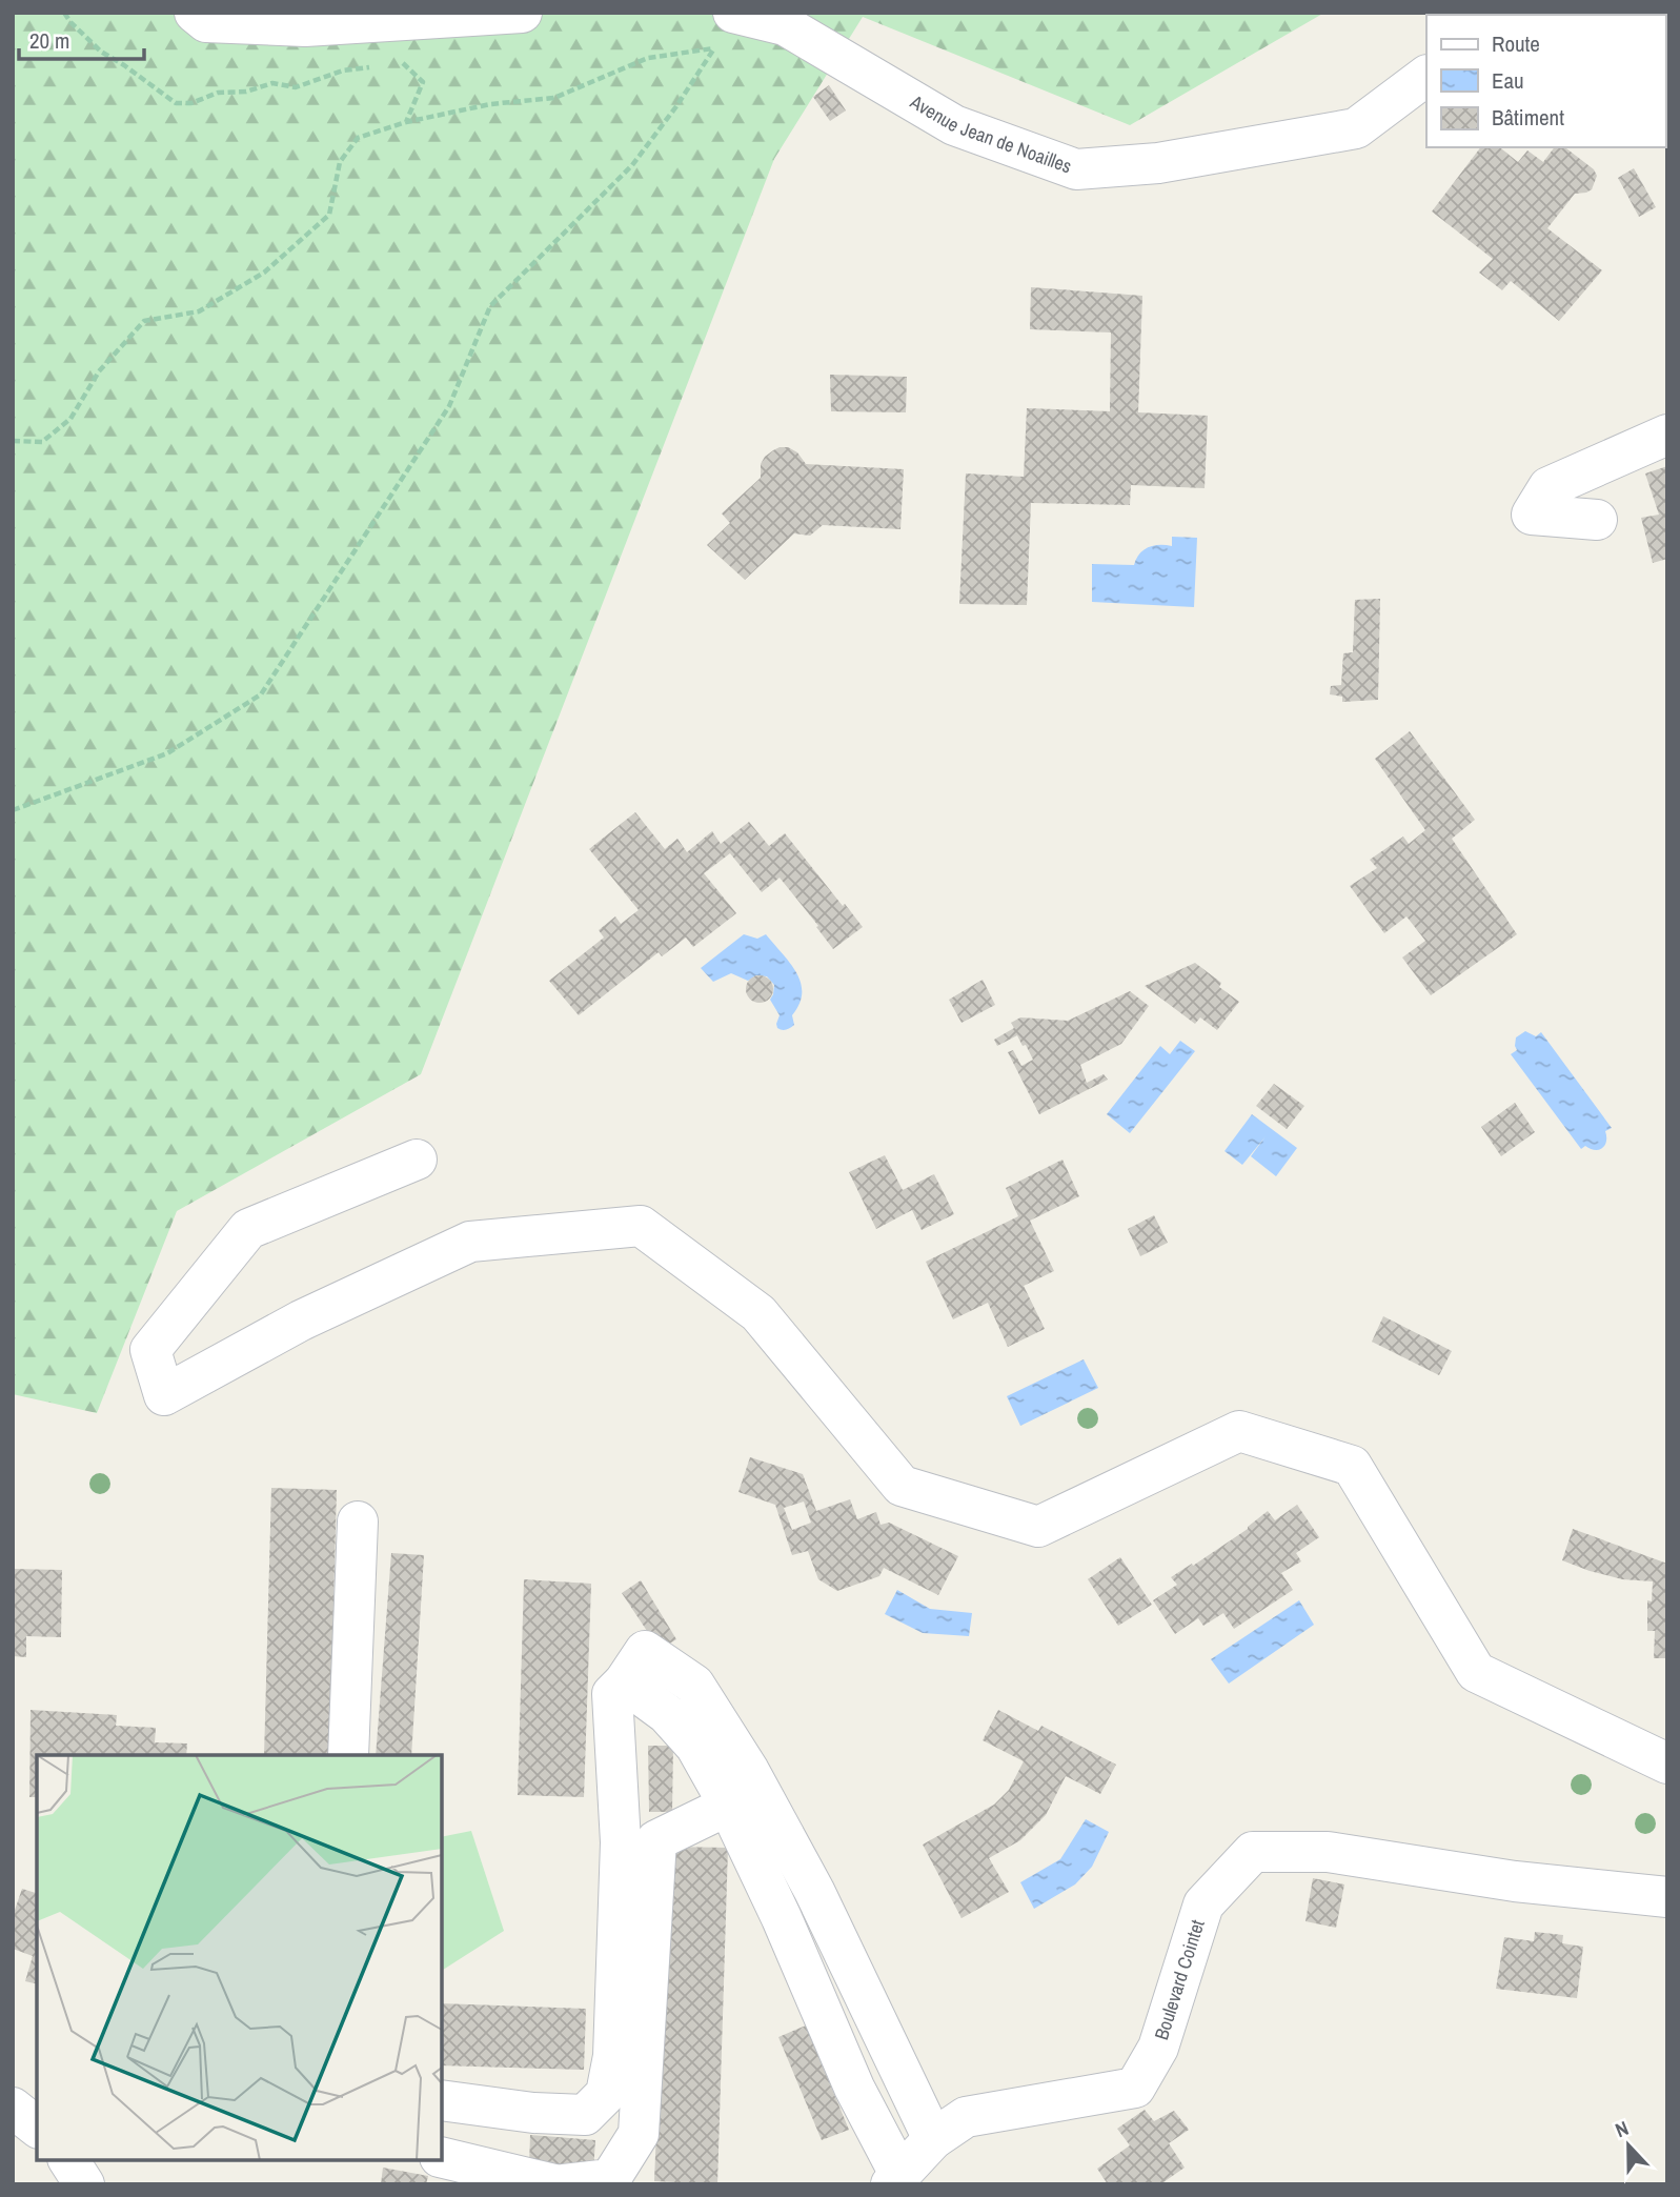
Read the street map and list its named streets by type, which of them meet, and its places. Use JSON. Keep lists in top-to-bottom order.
{
  "streets": {
    "street": ["Avenue Jean de Noailles", "Boulevard Cointet"]
  },
  "legend": ["Route", "Eau", "Bâtiment"],
  "scale_bar": "20 m",
  "north": "top"
}
